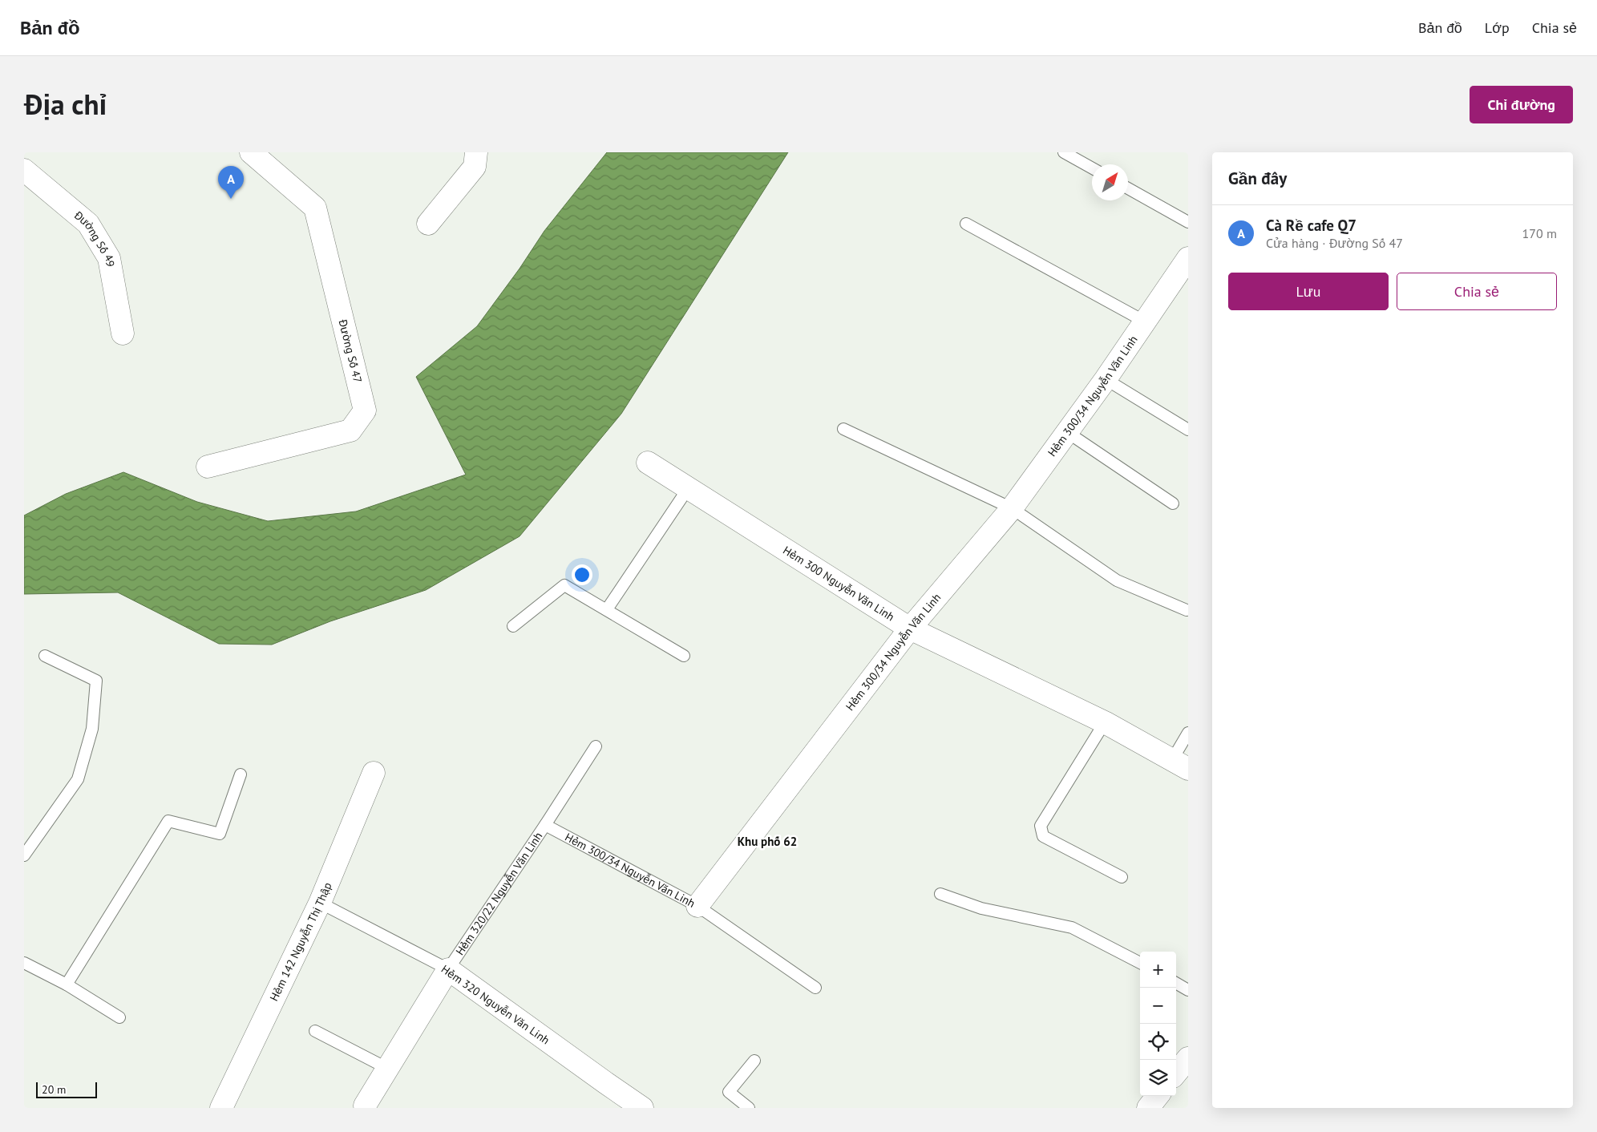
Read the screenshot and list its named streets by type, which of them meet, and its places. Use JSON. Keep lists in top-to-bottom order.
{
  "streets": {
    "street": [
      "Đường Số 49",
      "Đường Số 47",
      "Hẻm 300/34 Nguyễn Văn Linh",
      "Hẻm 300 Nguyễn Văn Linh",
      "Hẻm 320/22 Nguyễn Văn Linh",
      "Hẻm 142 Nguyễn Thị Thập",
      "Hẻm 320 Nguyễn Văn Linh"
    ]
  },
  "crossings": [
    ["Hẻm 300/34 Nguyễn Văn Linh", "Hẻm 300 Nguyễn Văn Linh"],
    ["Hẻm 300/34 Nguyễn Văn Linh", "Hẻm 320/22 Nguyễn Văn Linh"],
    ["Hẻm 320/22 Nguyễn Văn Linh", "Hẻm 320 Nguyễn Văn Linh"],
    ["Hẻm 142 Nguyễn Thị Thập", "Hẻm 320 Nguyễn Văn Linh"]
  ],
  "districts": ["Khu phố 62"],
  "scale_bar": "20 m",
  "north": "top right",
  "page": {
    "header": "Bản đồ",
    "nav": ["Bản đồ", "Lớp", "Chia sẻ"],
    "title": "Địa chỉ",
    "buttons": [
      "Chỉ đường",
      ["Lưu", "Chia sẻ"]
    ],
    "heading": "Gần đây",
    "pins": "A",
    "list": [
      {
        "mark": "A",
        "name": "Cà Rề cafe Q7",
        "note": "Cửa hàng · Đường Số 47",
        "value": "170 m"
      }
    ],
    "map_buttons": ["+", "−"],
    "scale": "20 m"
  }
}
